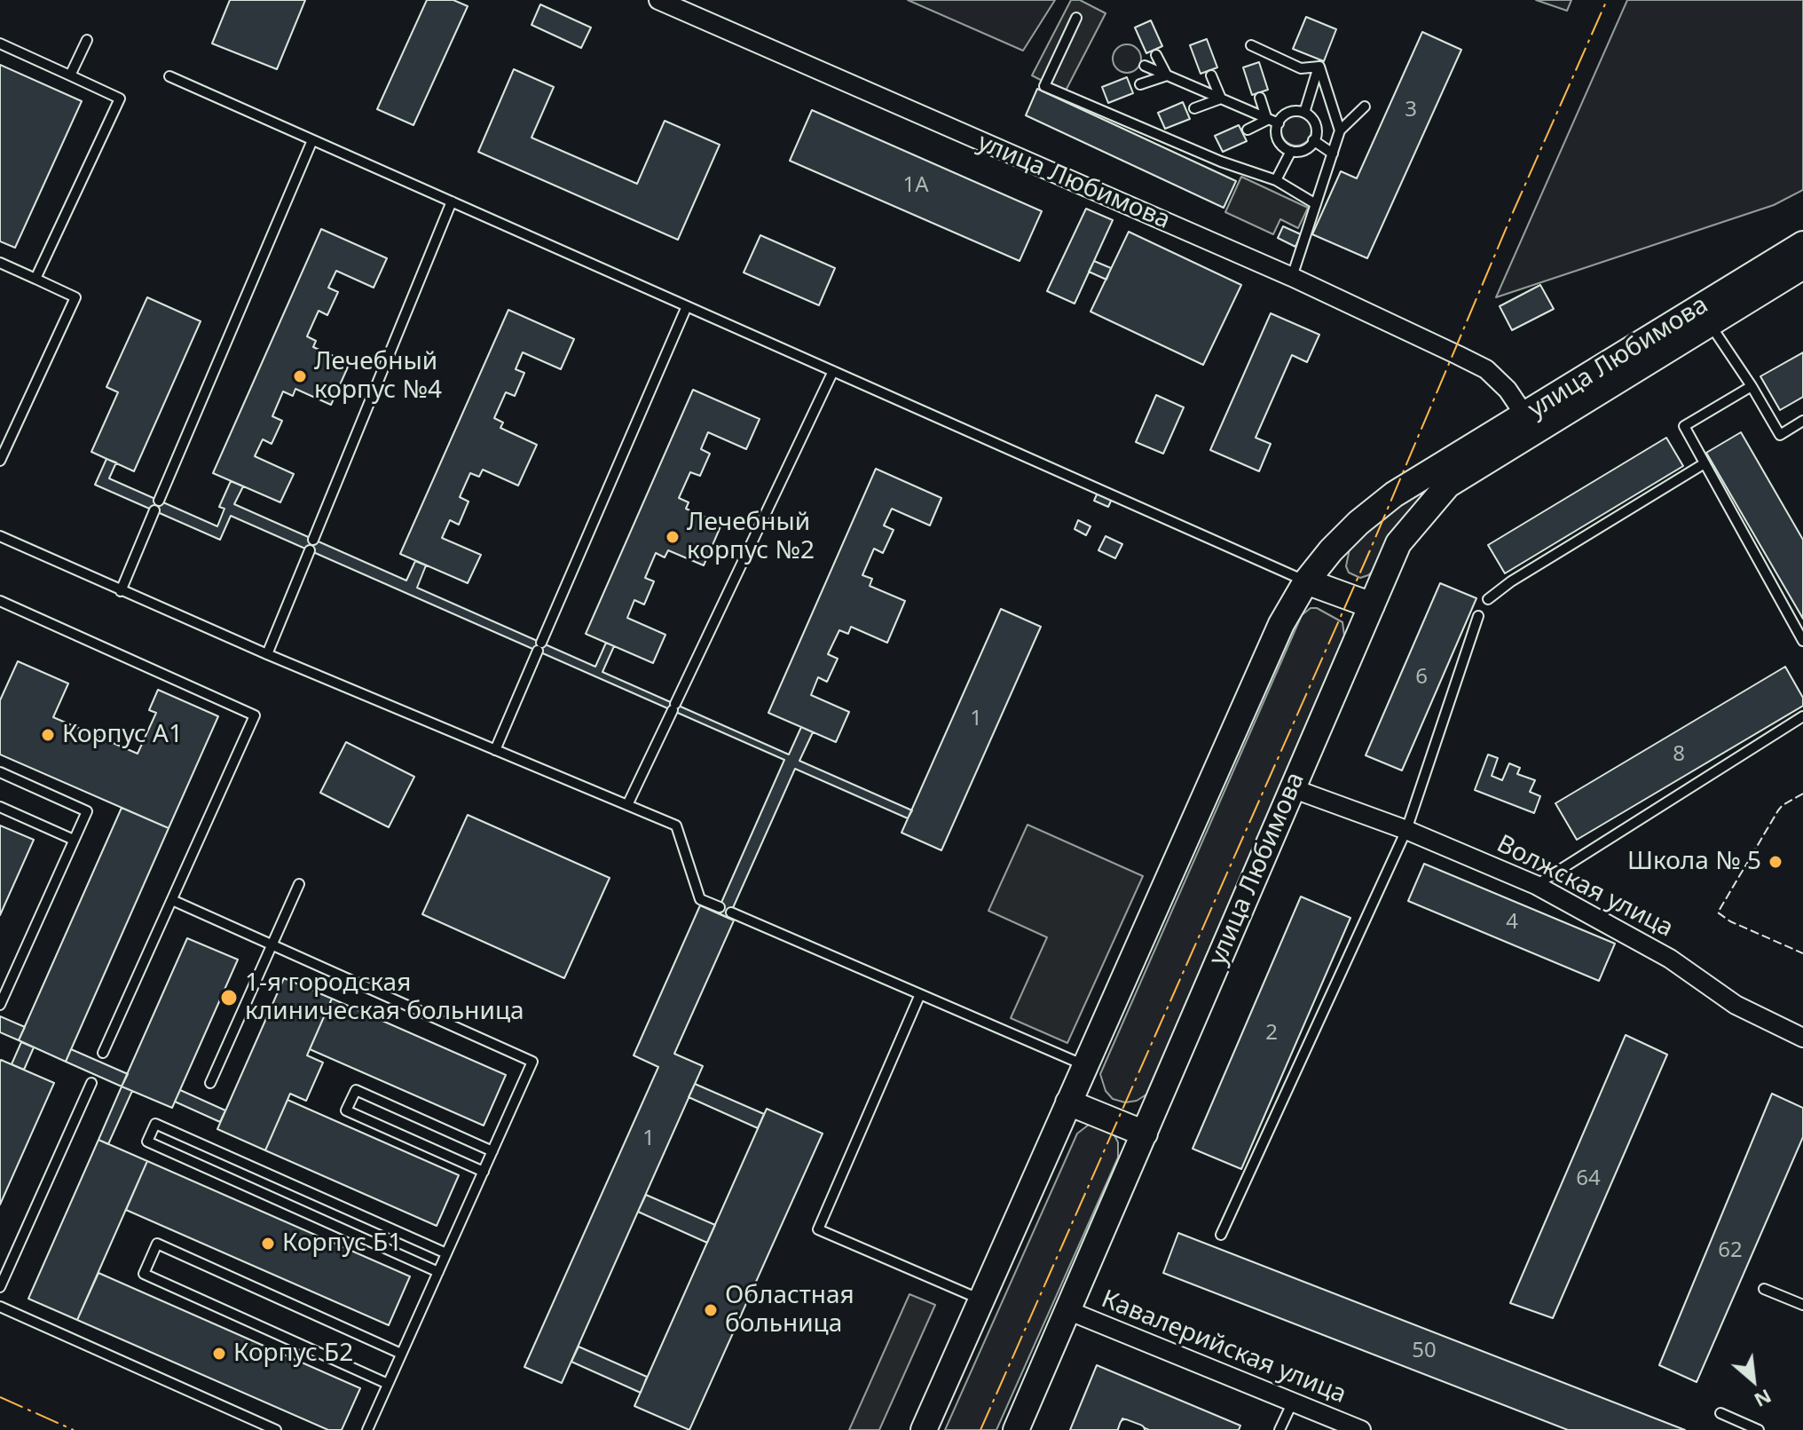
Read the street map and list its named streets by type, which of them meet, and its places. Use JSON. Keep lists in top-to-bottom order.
{
  "streets": {
    "main road": ["улица Любимова"],
    "street": ["Волжская улица", "Кавалерийская улица"]
  },
  "crossings": [
    ["улица Любимова", "Волжская улица"],
    ["улица Любимова", "Кавалерийская улица"]
  ],
  "places": [
    "Лечебный корпус №4",
    "Лечебный корпус №2",
    "Корпус А1",
    "Школа № 5",
    "1-я городская клиническая больница",
    "Корпус Б1",
    "Областная больница",
    "Корпус Б2"
  ],
  "house_numbers": [
    "3",
    "1А",
    "6",
    "1",
    "8",
    "4",
    "2",
    "1",
    "64",
    "62",
    "50"
  ],
  "north": "bottom right"
}
